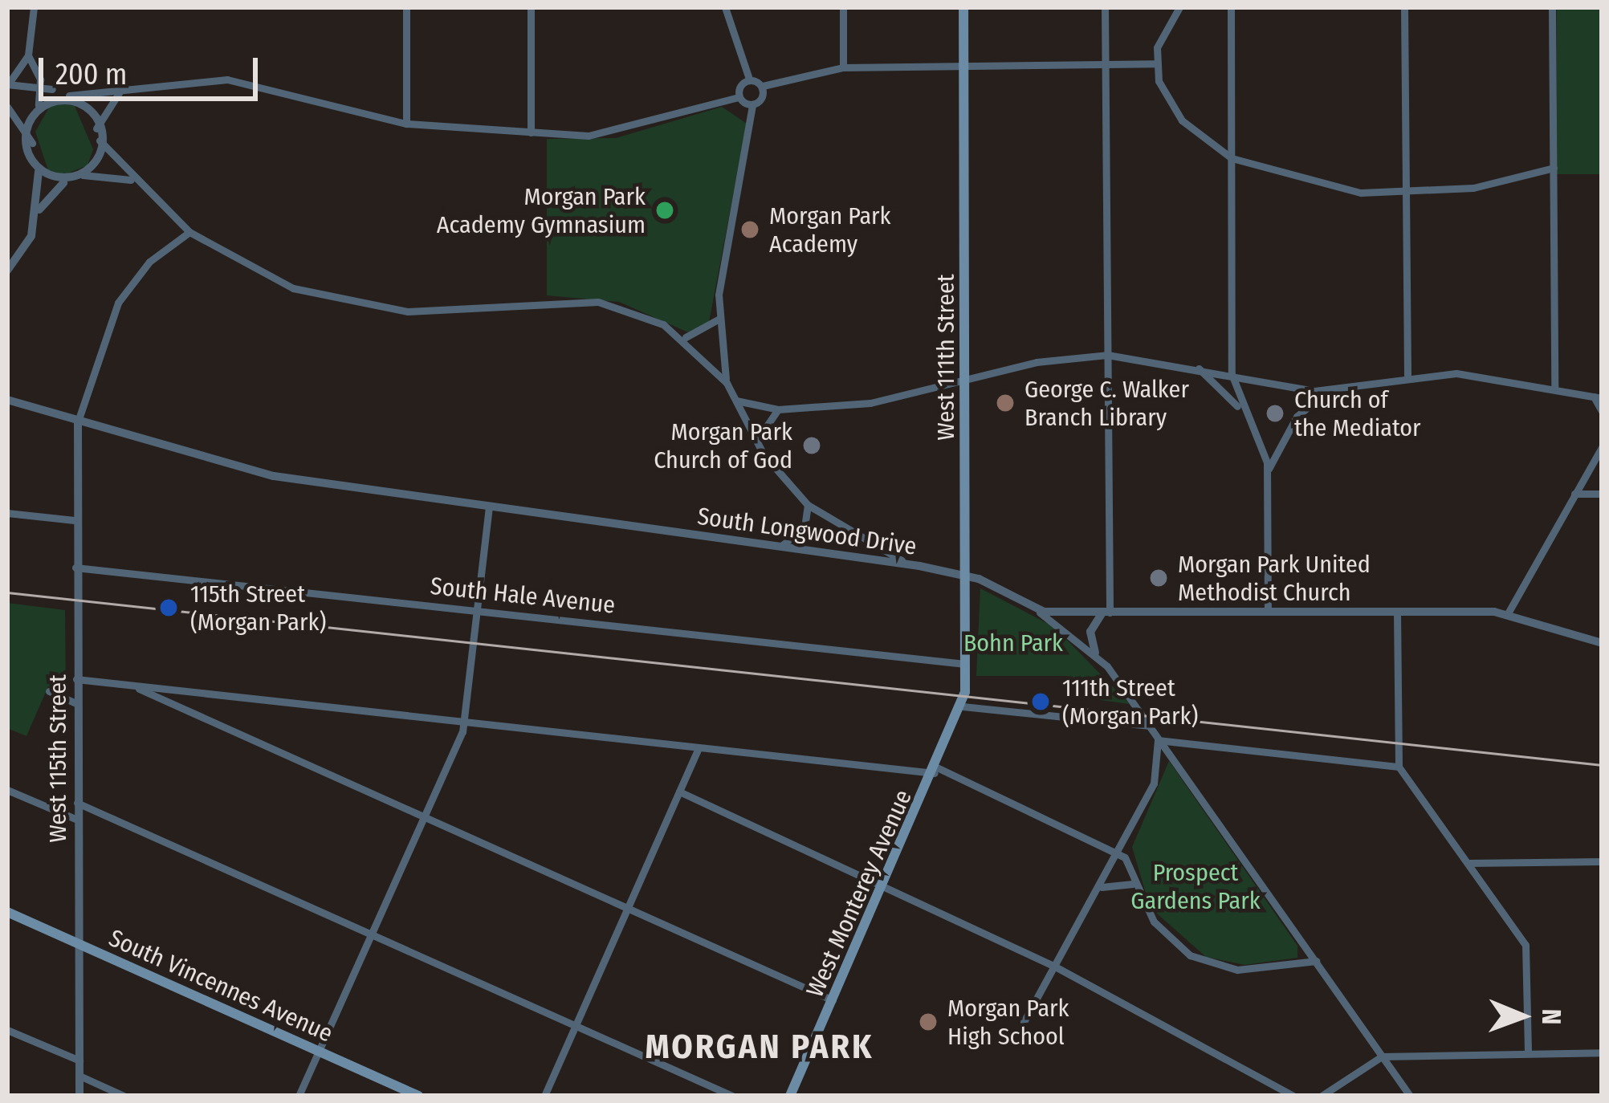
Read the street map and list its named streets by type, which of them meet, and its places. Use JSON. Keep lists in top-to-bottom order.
{
  "streets": {
    "main road": ["West 111th Street", "West Monterey Avenue", "South Vincennes Avenue"],
    "street": ["South Longwood Drive", "South Hale Avenue", "West 115th Street"]
  },
  "crossings": [
    ["West 111th Street", "South Longwood Drive"],
    ["West 111th Street", "South Hale Avenue"],
    ["West 111th Street", "West Monterey Avenue"],
    ["South Longwood Drive", "West 115th Street"],
    ["South Hale Avenue", "West 115th Street"],
    ["West 115th Street", "South Vincennes Avenue"]
  ],
  "districts": ["MORGAN PARK"],
  "parks": ["Bohn Park", "Prospect Gardens Park"],
  "places": [
    "Morgan Park Academy Gymnasium",
    "Morgan Park Academy",
    "George C. Walker Branch Library",
    "Church of the Mediator",
    "Morgan Park Church of God",
    "Morgan Park United Methodist Church",
    "115th Street (Morgan Park)",
    "111th Street (Morgan Park)",
    "Morgan Park High School"
  ],
  "scale_bar": "200 m",
  "north": "right"
}
